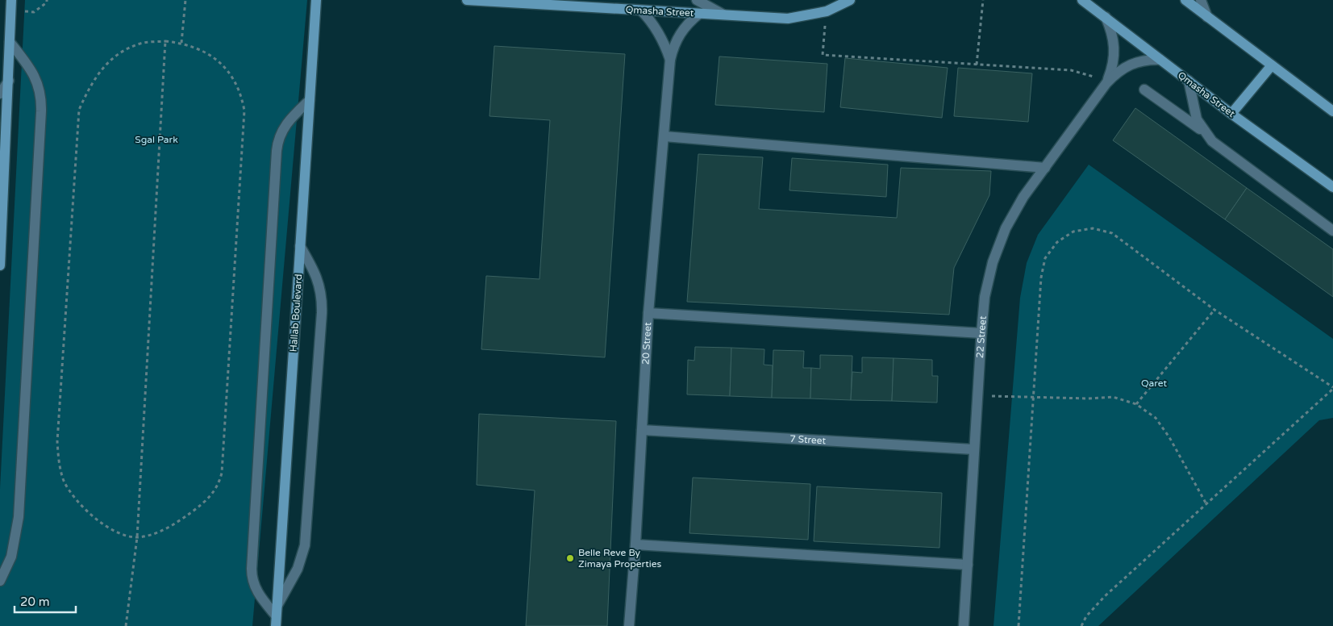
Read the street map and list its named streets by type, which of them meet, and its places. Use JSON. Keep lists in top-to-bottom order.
{
  "streets": {
    "street": [
      "Qmasha Street",
      "Hallab Boulevard",
      "22 Street",
      "20 Street",
      "7 Street"
    ]
  },
  "crossings": [
    ["Qmasha Street", "22 Street"],
    ["Qmasha Street", "20 Street"],
    ["22 Street", "7 Street"],
    ["20 Street", "7 Street"]
  ],
  "parks": ["Sgal Park", "Qaret"],
  "places": ["Belle Reve By Zimaya Properties"],
  "scale_bar": "20 m"
}
